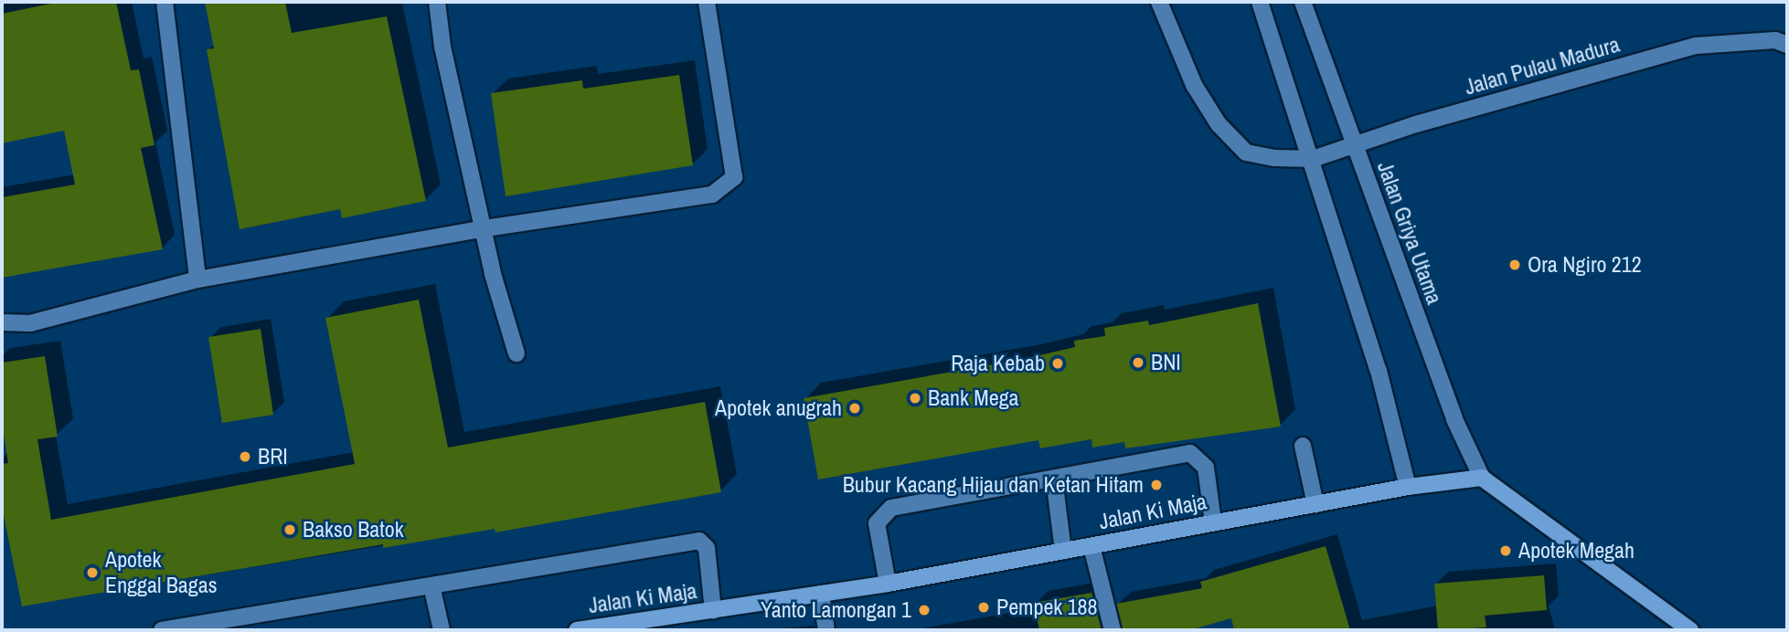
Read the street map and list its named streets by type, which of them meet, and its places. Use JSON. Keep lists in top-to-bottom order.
{
  "streets": {
    "main road": ["Jalan Ki Maja"],
    "street": ["Jalan Pulau Madura", "Jalan Griya Utama"]
  },
  "crossings": [
    ["Jalan Pulau Madura", "Jalan Griya Utama"],
    ["Jalan Griya Utama", "Jalan Ki Maja"]
  ],
  "places": [
    "Ora Ngiro 212",
    "BNI",
    "Raja Kebab",
    "Bank Mega",
    "Apotek anugrah",
    "BRI",
    "Bubur Kacang Hijau dan Ketan Hitam",
    "Bakso Batok",
    "Apotek Megah",
    "Apotek Enggal Bagas",
    "Pempek 188",
    "Yanto Lamongan 1"
  ]
}
